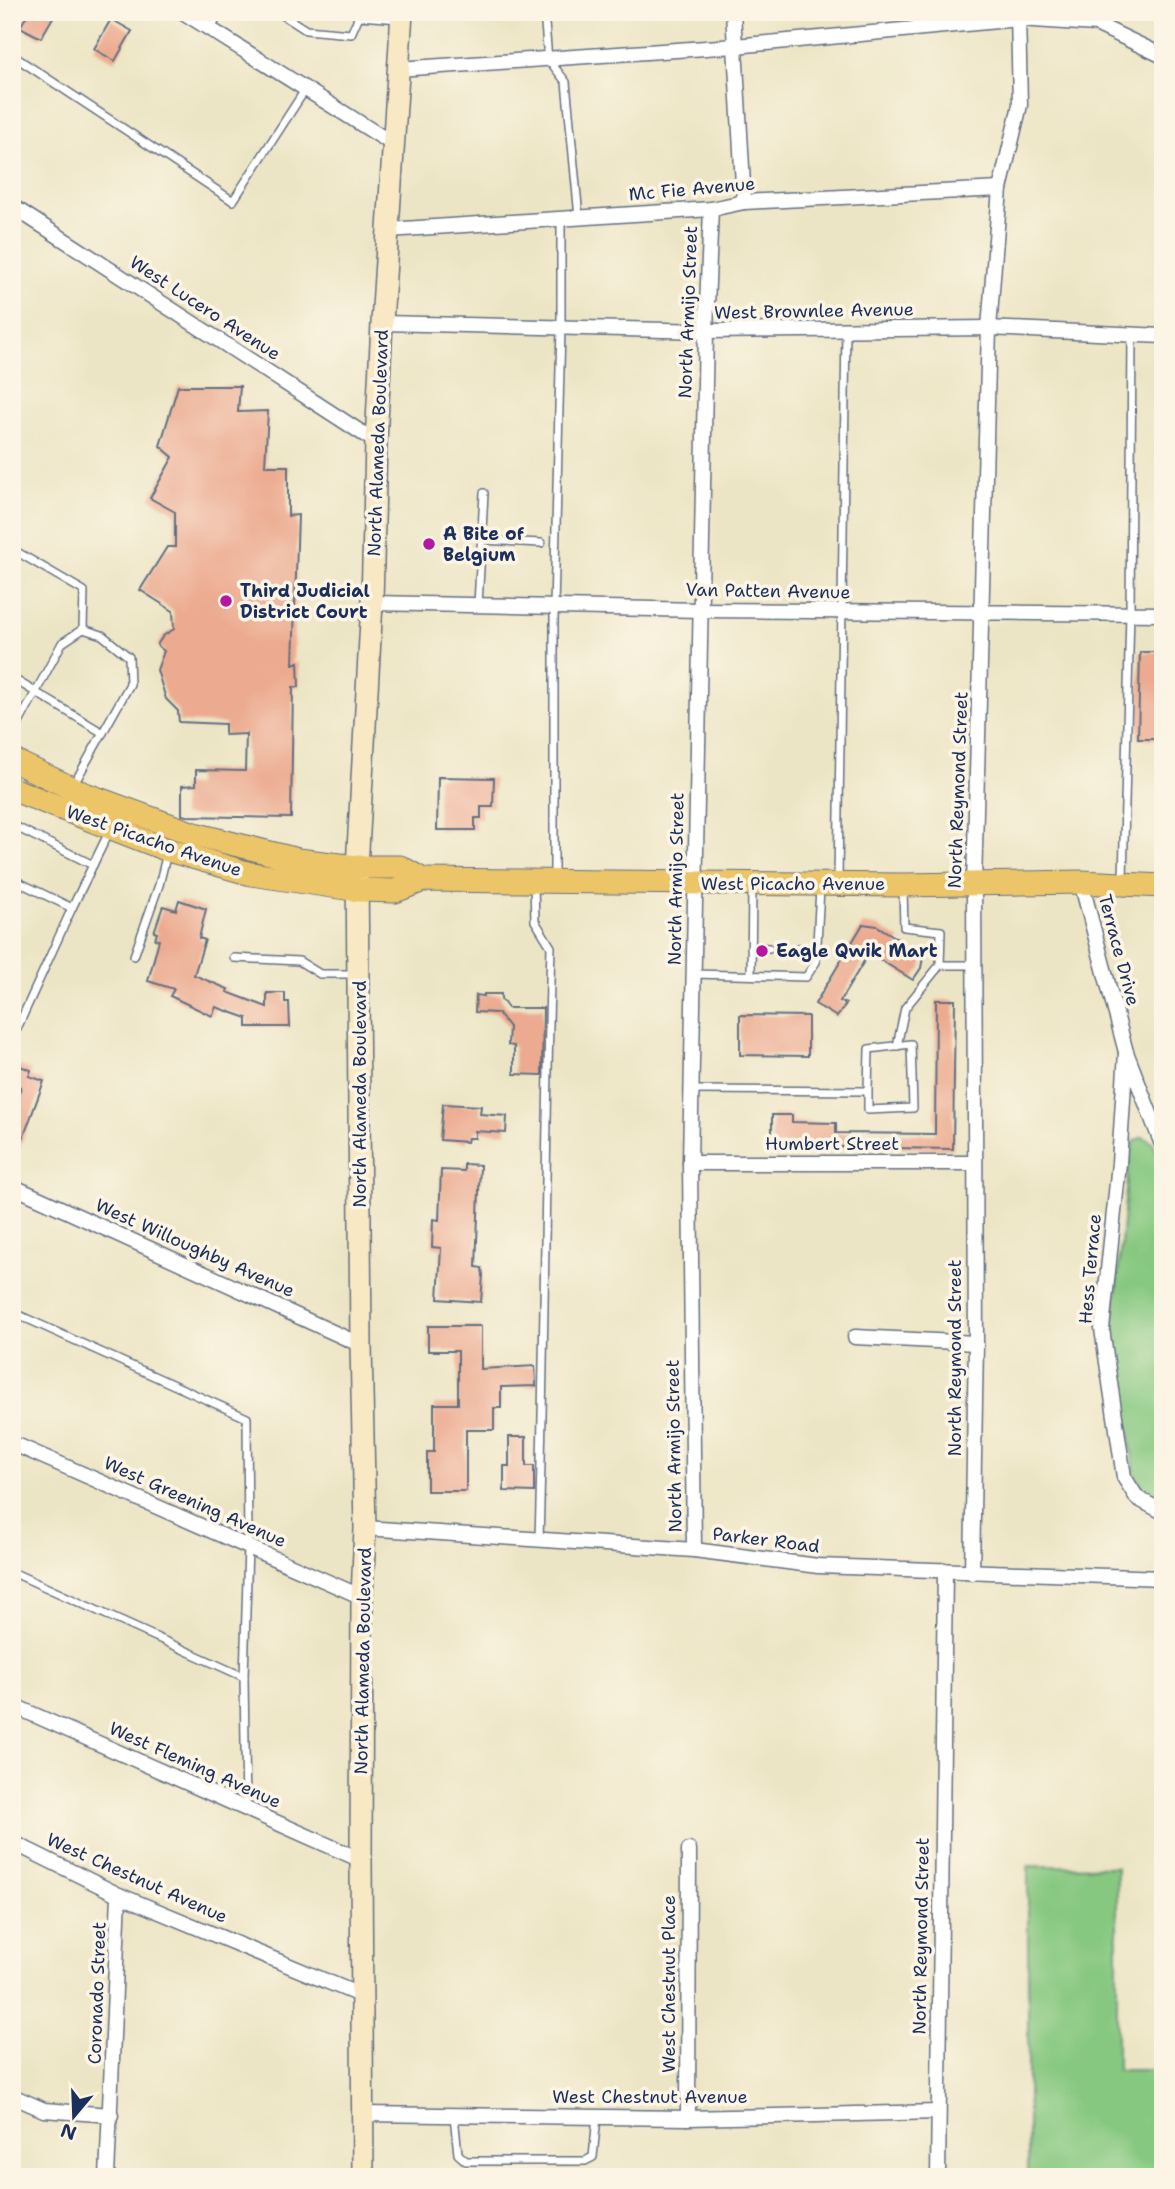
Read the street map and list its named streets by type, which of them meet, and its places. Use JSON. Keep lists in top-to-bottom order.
{
  "streets": {
    "main road": ["West Picacho Avenue"],
    "street": [
      "Mc Fie Avenue",
      "West Lucero Avenue",
      "West Brownlee Avenue",
      "North Armijo Street",
      "North Alameda Boulevard",
      "Van Patten Avenue",
      "North Reymond Street",
      "Terrace Drive",
      "Humbert Street",
      "West Willoughby Avenue",
      "Hess Terrace",
      "West Greening Avenue",
      "Parker Road",
      "West Fleming Avenue",
      "West Chestnut Avenue",
      "West Chestnut Place",
      "Coronado Street"
    ]
  },
  "crossings": [
    ["Mc Fie Avenue", "North Armijo Street"],
    ["Mc Fie Avenue", "North Alameda Boulevard"],
    ["Mc Fie Avenue", "North Reymond Street"],
    ["West Lucero Avenue", "North Alameda Boulevard"],
    ["West Brownlee Avenue", "North Armijo Street"],
    ["West Brownlee Avenue", "North Alameda Boulevard"],
    ["West Brownlee Avenue", "North Reymond Street"],
    ["North Armijo Street", "Van Patten Avenue"],
    ["North Armijo Street", "West Picacho Avenue"],
    ["North Armijo Street", "Humbert Street"],
    ["North Armijo Street", "Parker Road"],
    ["North Alameda Boulevard", "Van Patten Avenue"],
    ["North Alameda Boulevard", "West Picacho Avenue"],
    ["North Alameda Boulevard", "West Willoughby Avenue"],
    ["North Alameda Boulevard", "West Greening Avenue"],
    ["North Alameda Boulevard", "Parker Road"],
    ["North Alameda Boulevard", "West Fleming Avenue"],
    ["North Alameda Boulevard", "West Chestnut Avenue"],
    ["Van Patten Avenue", "North Reymond Street"],
    ["North Reymond Street", "West Picacho Avenue"],
    ["North Reymond Street", "Humbert Street"],
    ["North Reymond Street", "Parker Road"],
    ["North Reymond Street", "West Chestnut Avenue"],
    ["West Picacho Avenue", "Terrace Drive"],
    ["Terrace Drive", "Hess Terrace"],
    ["West Chestnut Avenue", "West Chestnut Place"],
    ["West Chestnut Avenue", "Coronado Street"]
  ],
  "places": ["A Bite of Belgium", "Third Judicial District Court", "Eagle Qwik Mart"],
  "north": "bottom"
}
